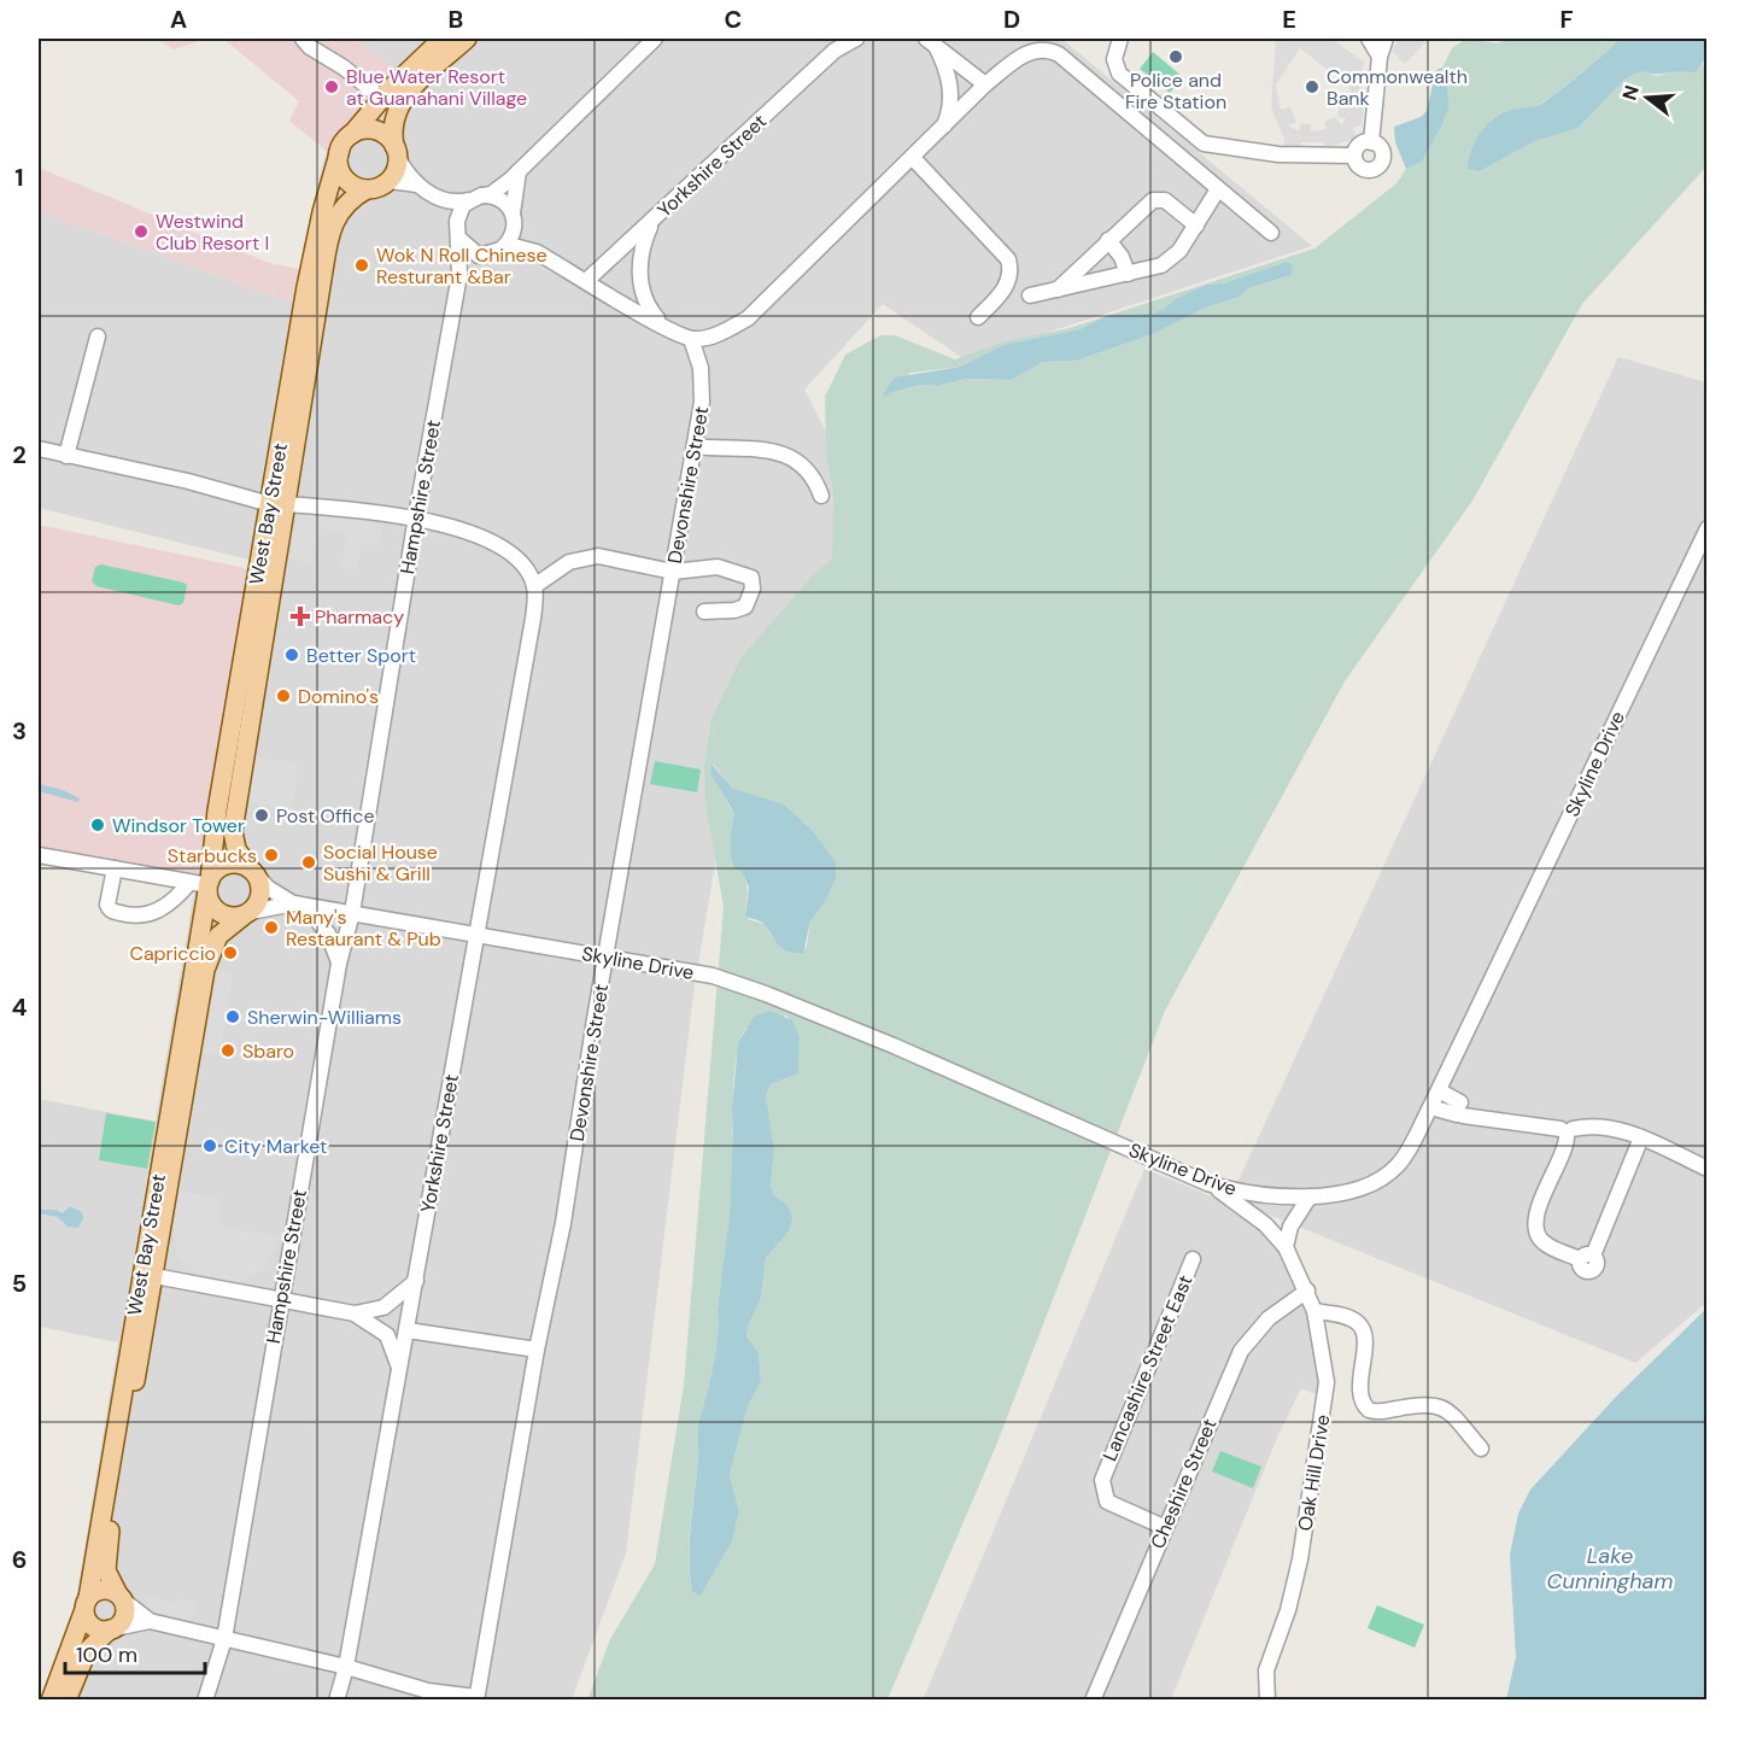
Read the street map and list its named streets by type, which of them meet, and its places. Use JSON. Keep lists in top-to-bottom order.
{
  "streets": {
    "main road": ["West Bay Street"],
    "street": [
      "Yorkshire Street",
      "Devonshire Street",
      "Hampshire Street",
      "Skyline Drive",
      "Lancashire Street East",
      "Oak Hill Drive",
      "Cheshire Street"
    ]
  },
  "crossings": [
    ["Yorkshire Street", "Skyline Drive"],
    ["Devonshire Street", "Skyline Drive"],
    ["Hampshire Street", "Skyline Drive"],
    ["West Bay Street", "Skyline Drive"],
    ["Skyline Drive", "Oak Hill Drive"],
    ["Lancashire Street East", "Cheshire Street"],
    ["Oak Hill Drive", "Cheshire Street"]
  ],
  "water": ["Lake Cunningham"],
  "places": {
    "other": [
      "Police and Fire Station",
      "Blue Water Resort at Guanahani Village",
      "Commonwealth Bank",
      "Westwind Club Resort I",
      "Wok N Roll Chinese Resturant &Bar",
      "Better Sport",
      "Domino's",
      "Post Office",
      "Windsor Tower",
      "Starbucks",
      "Social House Sushi & Grill",
      "Many's Restaurant & Pub",
      "Capriccio",
      "Sherwin-Williams",
      "Sbaro",
      "City Market"
    ],
    "health": ["Pharmacy"]
  },
  "scale_bar": "100 m",
  "north": "left",
  "grid": {
    "columns": [
      "A",
      "B",
      "C",
      "D",
      "E",
      "F"
    ],
    "rows": [
      "1",
      "2",
      "3",
      "4",
      "5",
      "6"
    ]
  }
}
